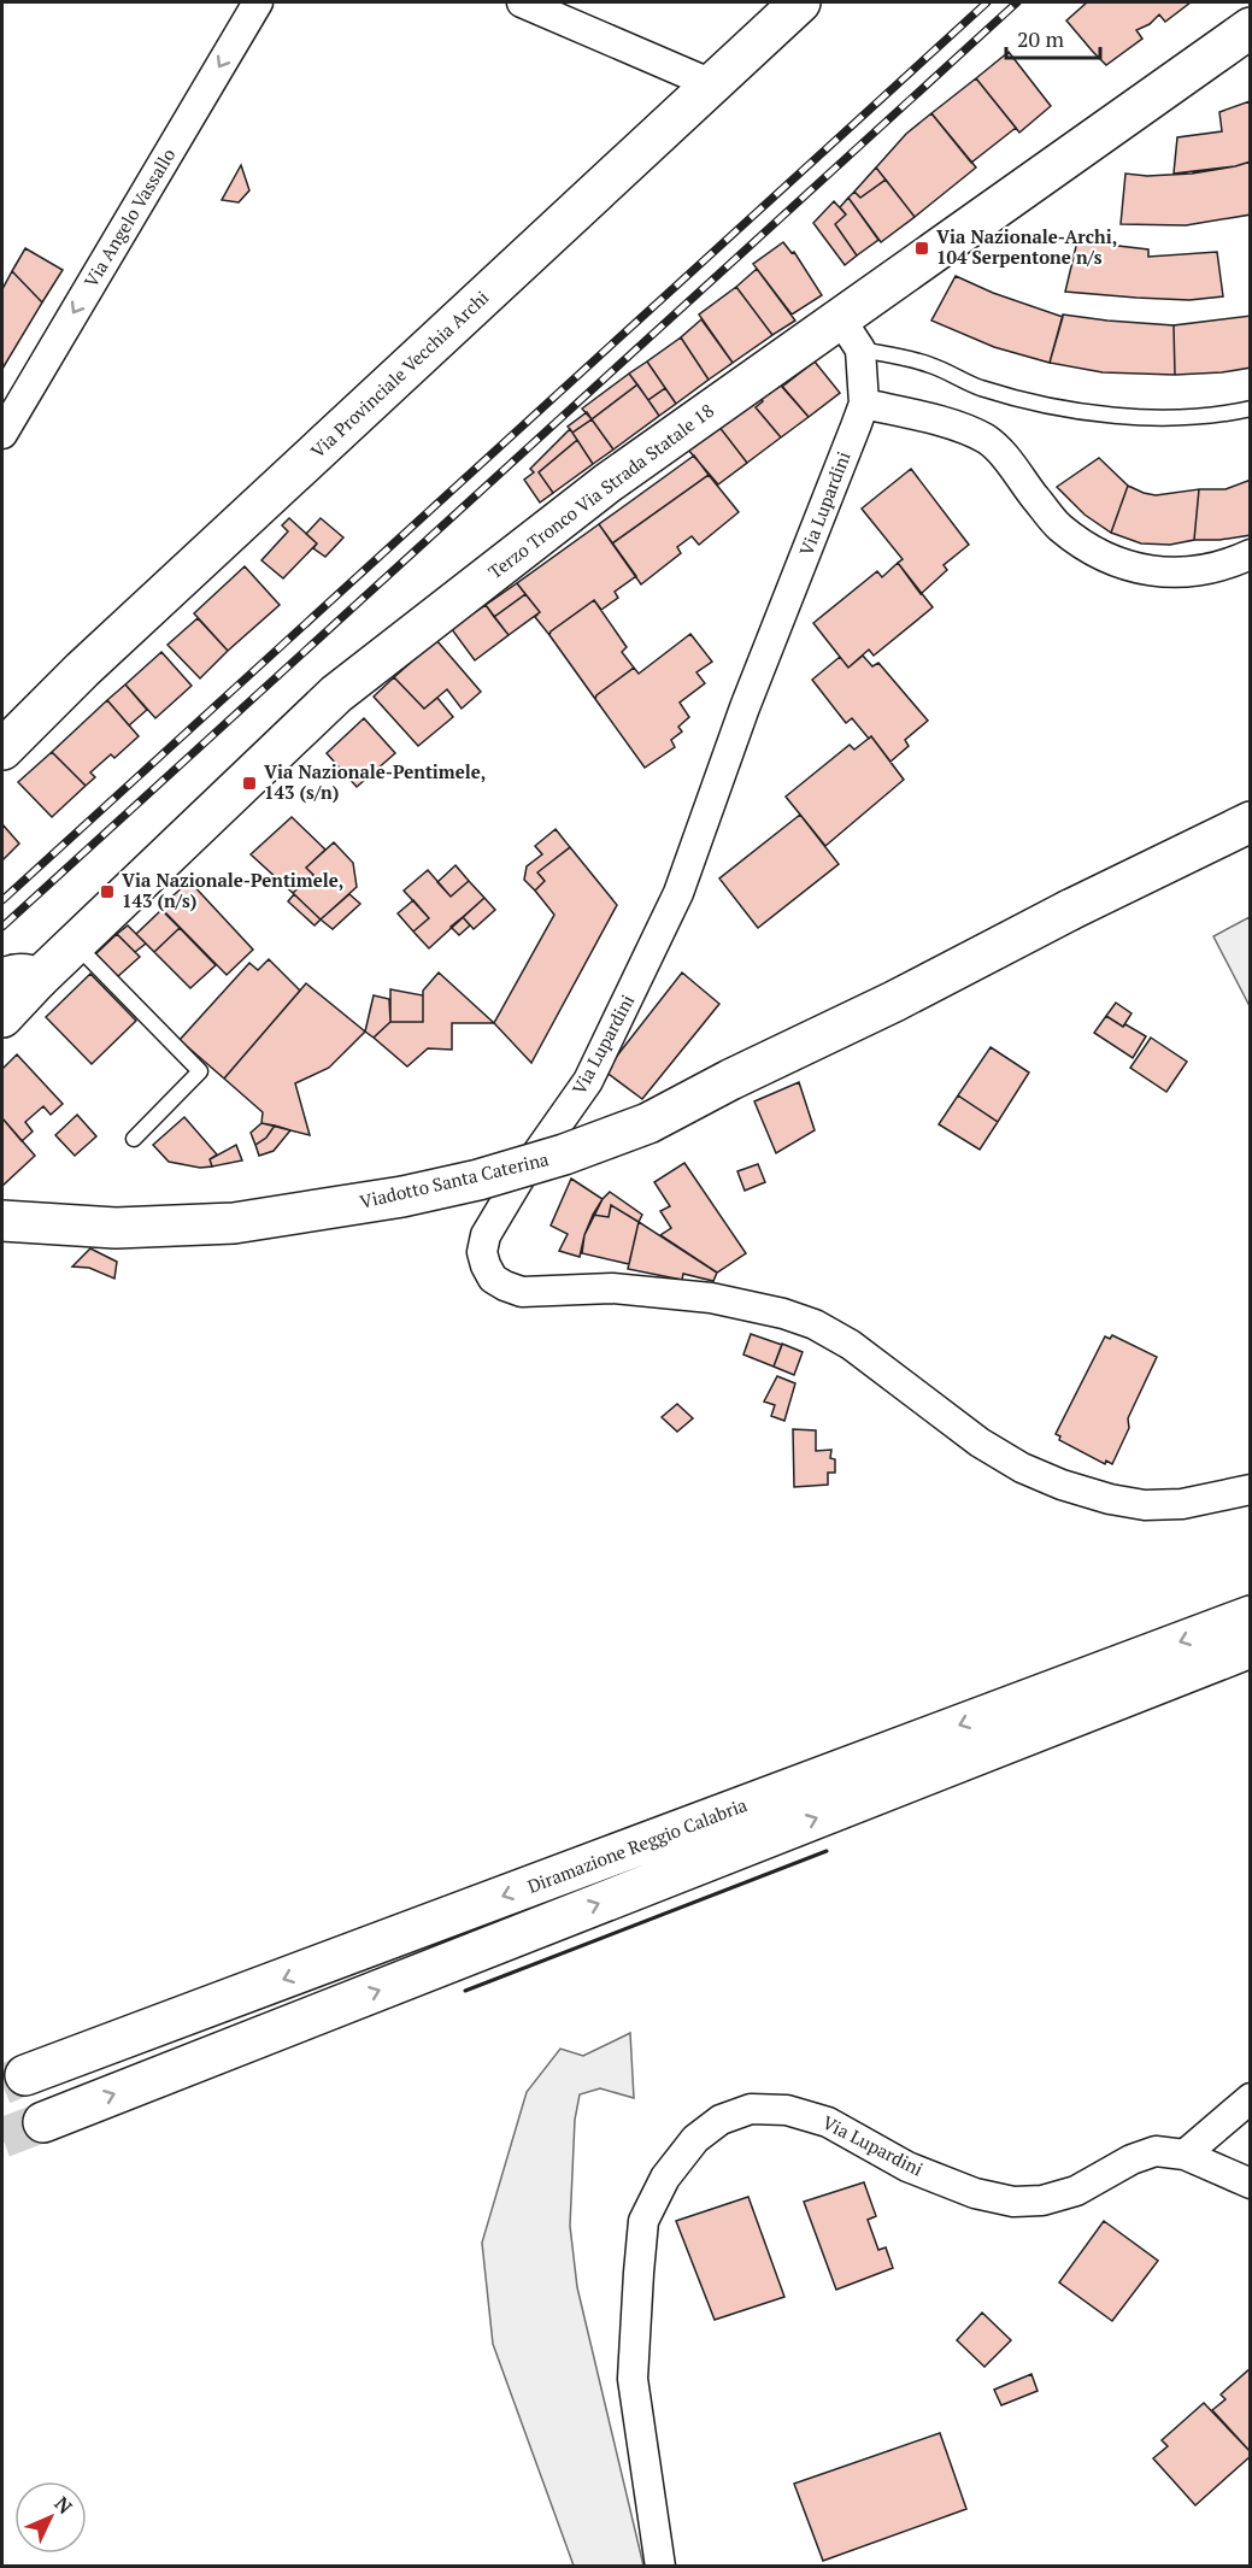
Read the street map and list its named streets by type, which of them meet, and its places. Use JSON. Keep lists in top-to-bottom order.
{
  "streets": {
    "main road": [
      "Via Provinciale Vecchia Archi",
      "Terzo Tronco Via Strada Statale 18",
      "Viadotto Santa Caterina",
      "Diramazione Reggio Calabria"
    ],
    "street": ["Via Angelo Vassallo", "Via Lupardini"]
  },
  "crossings": [
    ["Terzo Tronco Via Strada Statale 18", "Via Lupardini"]
  ],
  "one_way": ["Via Angelo Vassallo"],
  "places": {
    "transit": ["Via Nazionale-Archi, 104 Serpentone n/s", "Via Nazionale-Pentimele, 143 (s/n)", "Via Nazionale-Pentimele, 143 (n/s)"]
  },
  "scale_bar": "20 m",
  "north": "top right"
}
